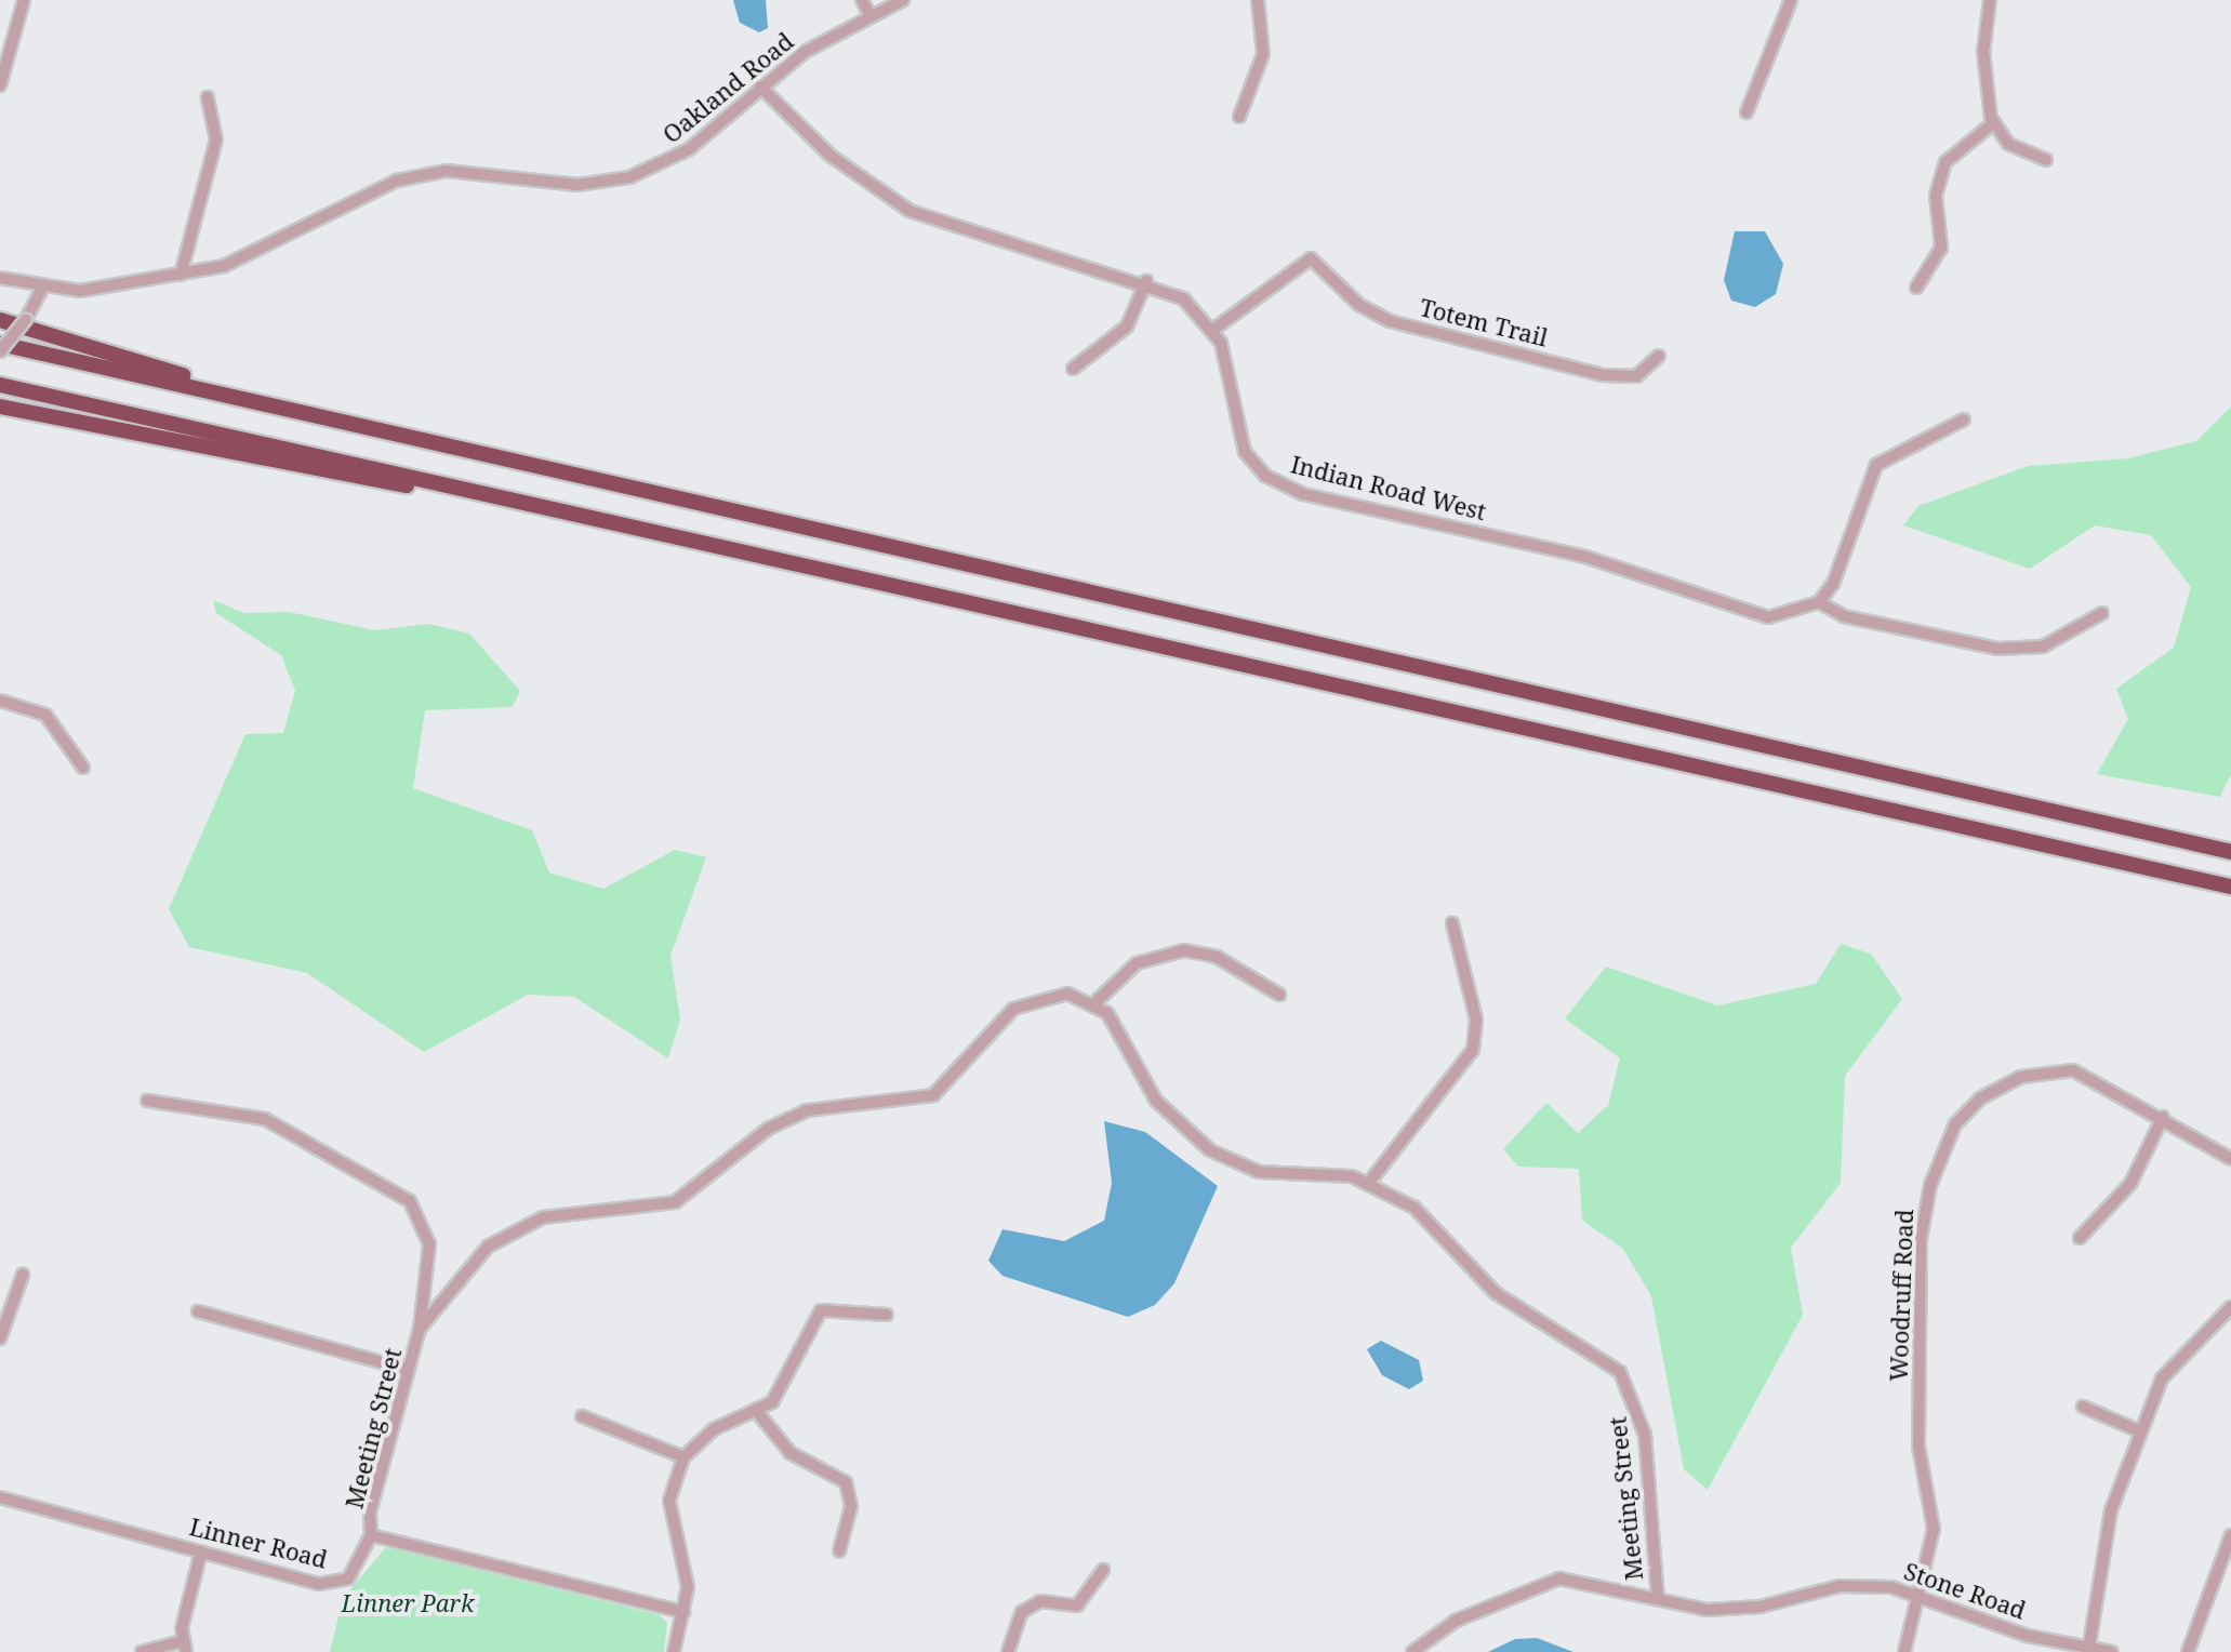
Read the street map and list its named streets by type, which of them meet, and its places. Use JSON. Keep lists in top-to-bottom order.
{
  "streets": {
    "street": [
      "Oakland Road",
      "Totem Trail",
      "Indian Road West",
      "Woodruff Road",
      "Meeting Street",
      "Linner Road",
      "Stone Road"
    ]
  },
  "crossings": [
    ["Oakland Road", "Indian Road West"],
    ["Totem Trail", "Indian Road West"],
    ["Woodruff Road", "Stone Road"],
    ["Meeting Street", "Linner Road"],
    ["Meeting Street", "Stone Road"]
  ],
  "parks": ["Linner Park"]
}
